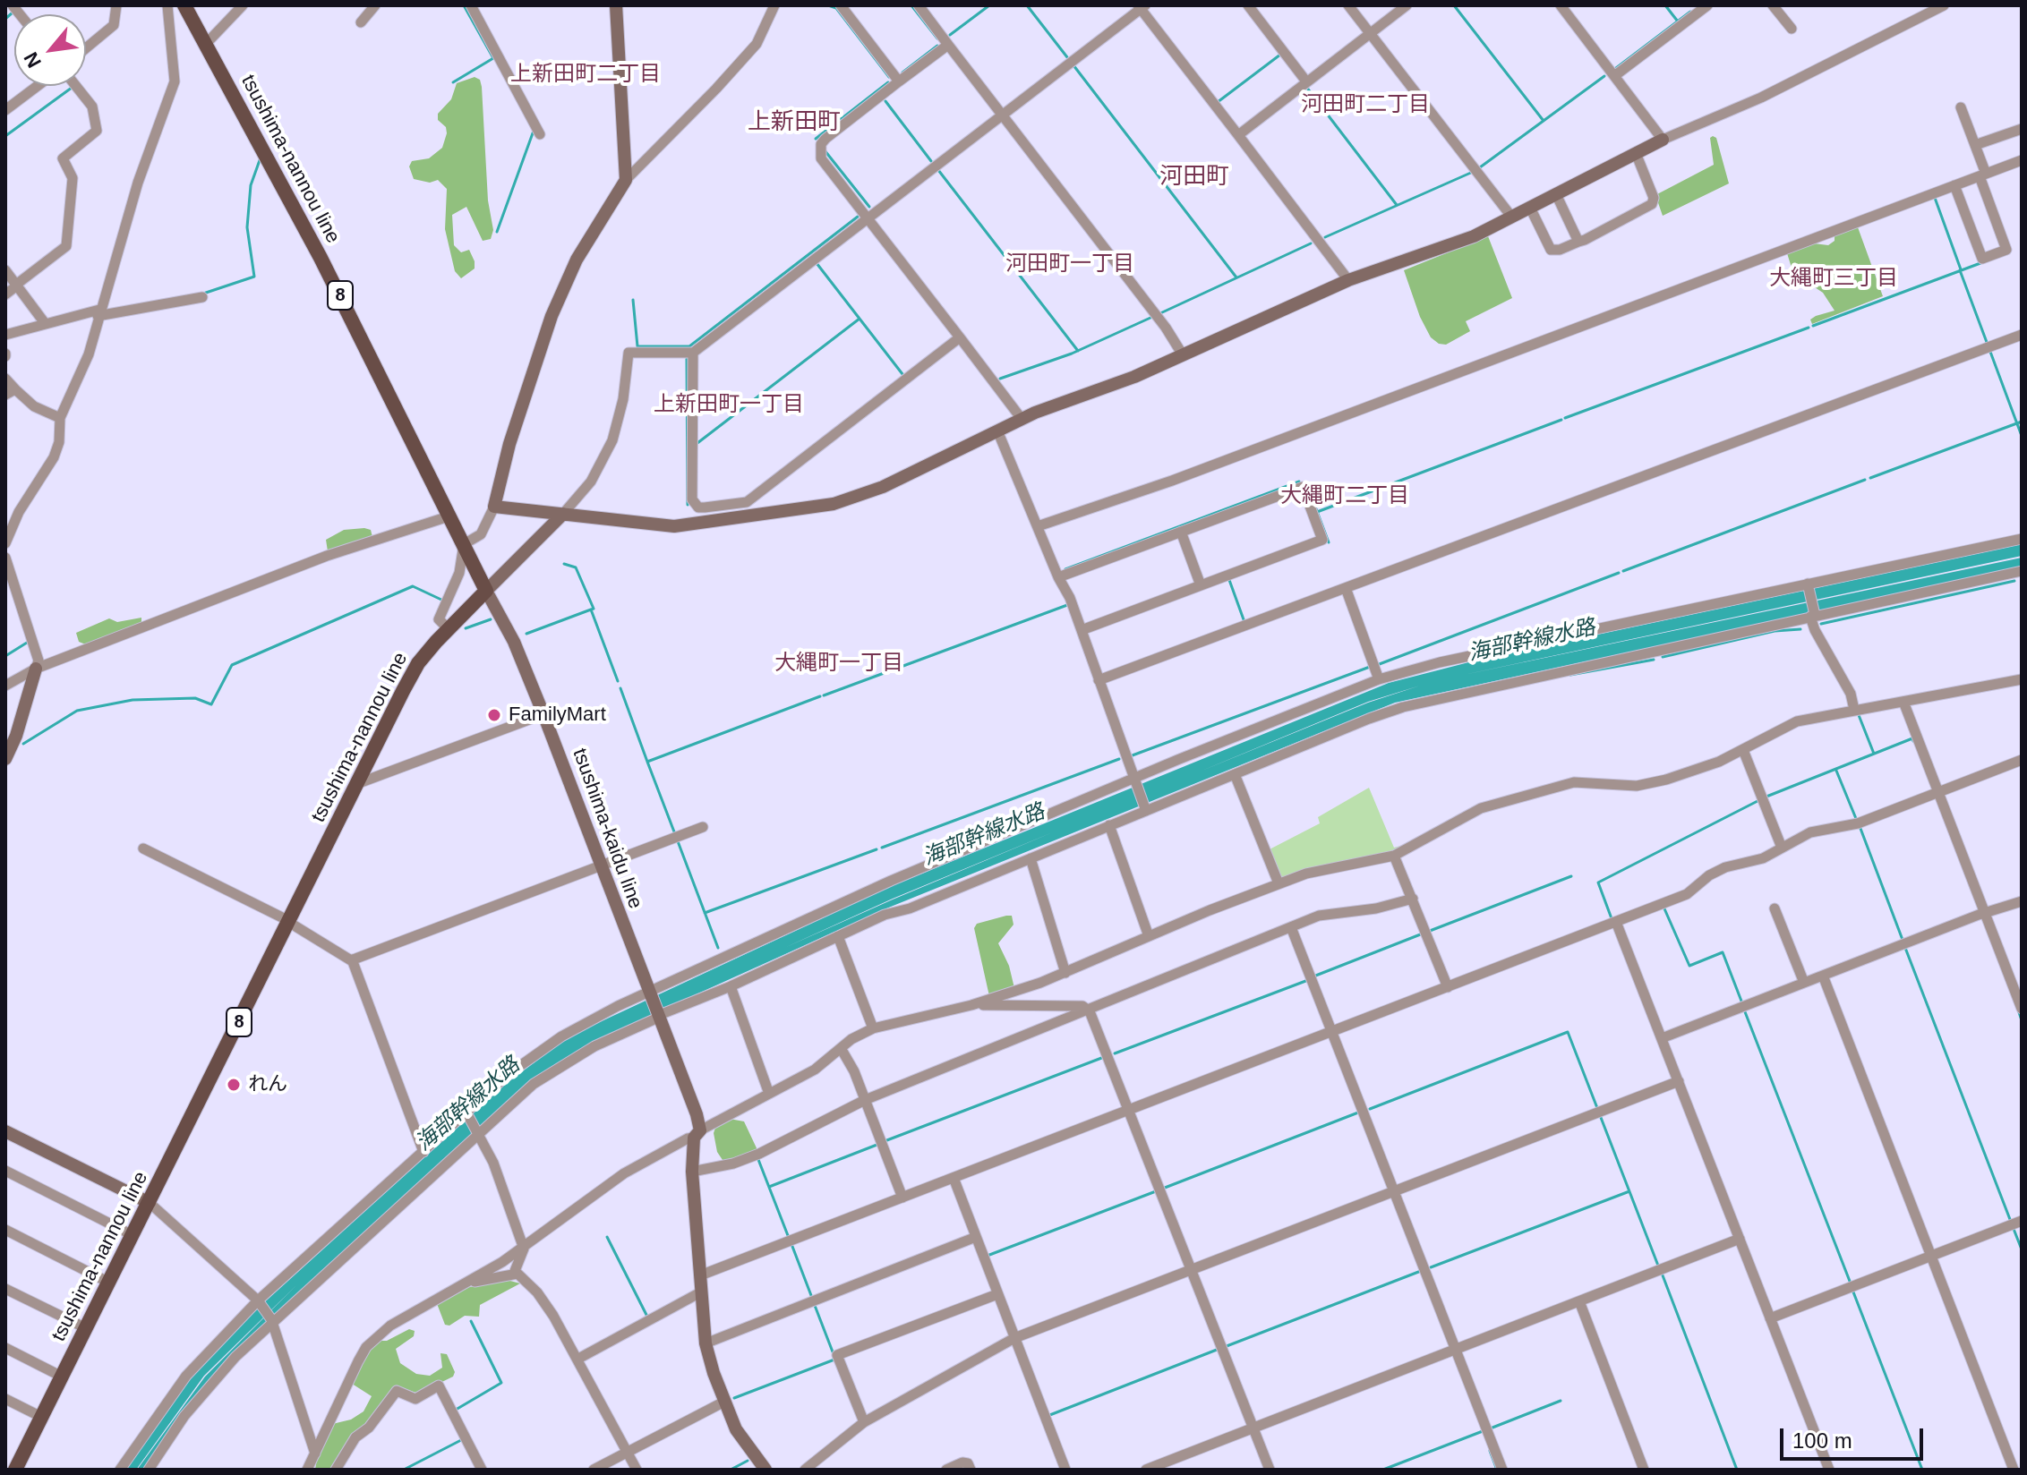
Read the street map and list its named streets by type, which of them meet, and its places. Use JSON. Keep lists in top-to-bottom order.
{
  "streets": {
    "main road": ["tsushima-nannou line", "8", "tsushima-kaidu line"]
  },
  "crossings": [
    ["tsushima-nannou line", "tsushima-kaidu line"]
  ],
  "districts": [
    "上新田町二丁目",
    "河田町二丁目",
    "上新田町",
    "河田町",
    "河田町一丁目",
    "大縄町三丁目",
    "上新田町一丁目",
    "大縄町二丁目",
    "大縄町一丁目"
  ],
  "water": ["海部幹線水路"],
  "places": ["FamilyMart", "れん"],
  "scale_bar": "100 m",
  "north": "bottom left"
}
